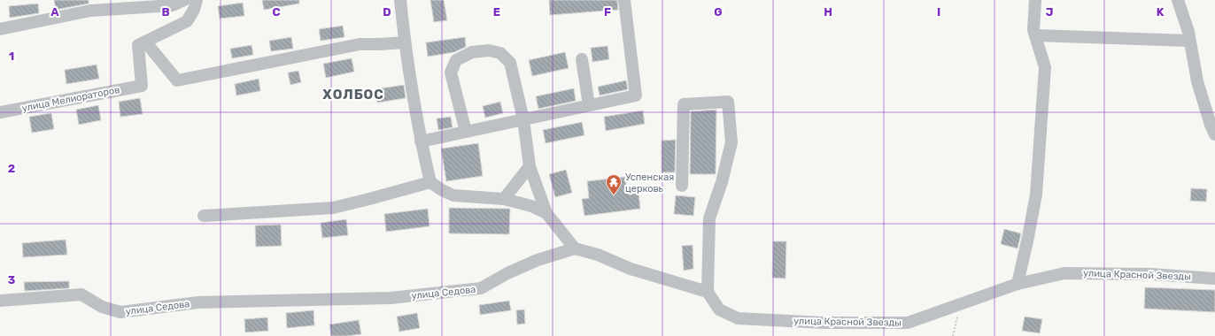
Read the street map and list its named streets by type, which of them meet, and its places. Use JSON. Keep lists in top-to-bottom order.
{
  "streets": {
    "street": ["улица Мелиораторов", "улица Красной Звезды", "улица Седова"]
  },
  "districts": ["ХОЛБОС"],
  "places": {
    "temple": ["Успенская церковь"]
  },
  "grid": {
    "columns": [
      "A",
      "B",
      "C",
      "D",
      "E",
      "F",
      "G",
      "H",
      "I",
      "J",
      "K"
    ],
    "rows": ["1", "2", "3"]
  }
}
